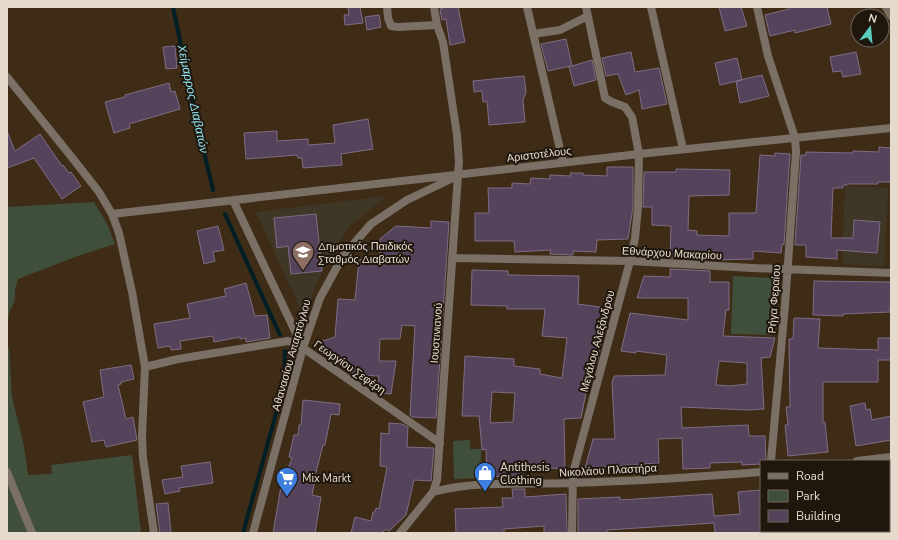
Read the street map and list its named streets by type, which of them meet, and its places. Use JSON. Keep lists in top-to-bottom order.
{
  "streets": {
    "street": [
      "Αριστοτέλους",
      "Εθνάρχου Μακαρίου",
      "Ρήγα Φεραίου",
      "Ιουστινιανού",
      "Μεγάλου Αλεξάνδρου",
      "Αθανασίου Απαρτόγλου",
      "Γεωργίου Σεφέρη",
      "Νικολάου Πλαστήρα"
    ]
  },
  "crossings": [
    ["Αριστοτέλους", "Ρήγα Φεραίου"],
    ["Αριστοτέλους", "Ιουστινιανού"],
    ["Αριστοτέλους", "Μεγάλου Αλεξάνδρου"],
    ["Αριστοτέλους", "Αθανασίου Απαρτόγλου"],
    ["Αριστοτέλους", "Γεωργίου Σεφέρη"],
    ["Εθνάρχου Μακαρίου", "Ρήγα Φεραίου"],
    ["Εθνάρχου Μακαρίου", "Ιουστινιανού"],
    ["Εθνάρχου Μακαρίου", "Μεγάλου Αλεξάνδρου"],
    ["Ιουστινιανού", "Αθανασίου Απαρτόγλου"],
    ["Ιουστινιανού", "Γεωργίου Σεφέρη"],
    ["Ιουστινιανού", "Νικολάου Πλαστήρα"],
    ["Μεγάλου Αλεξάνδρου", "Νικολάου Πλαστήρα"],
    ["Αθανασίου Απαρτόγλου", "Γεωργίου Σεφέρη"]
  ],
  "water": ["Χείμαρρος Διαβατών"],
  "places": {
    "school or university": ["Δημοτικός Παιδικός Σταθμός Διαβατών"],
    "shop": ["Antithesis Clothing"],
    "supermarket": ["Mix Markt"]
  },
  "legend": ["Road", "Park", "Building"],
  "north": "top"
}
